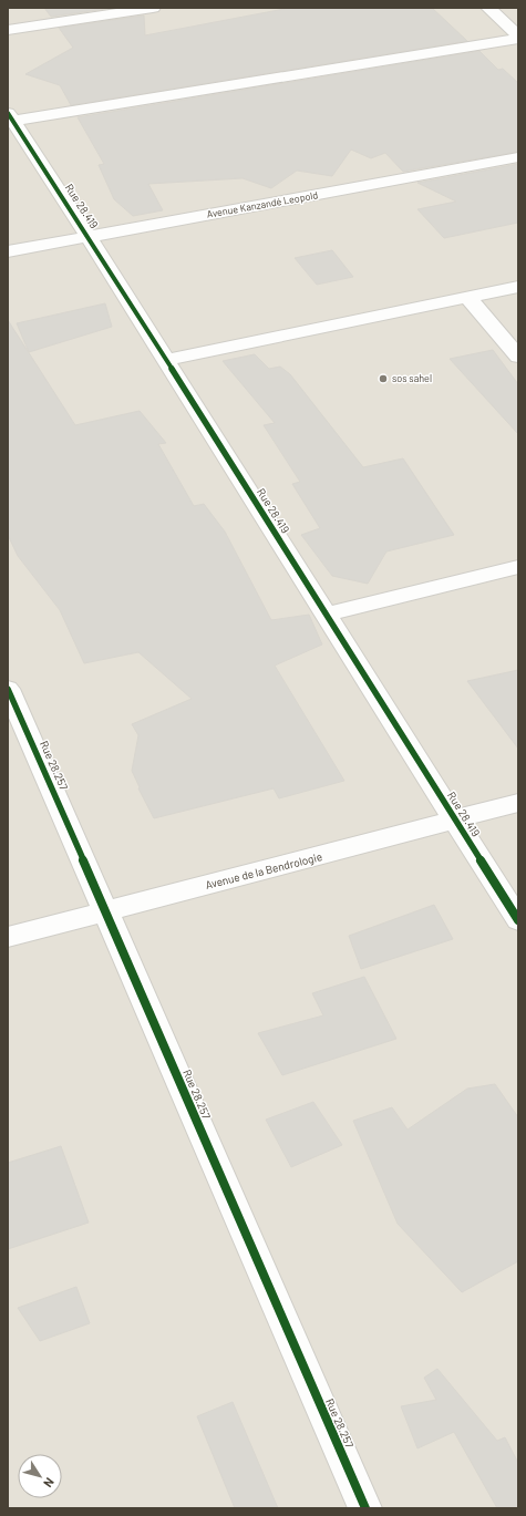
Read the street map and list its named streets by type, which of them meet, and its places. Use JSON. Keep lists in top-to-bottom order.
{
  "streets": {
    "street": [
      "Avenue Kanzandé Leopold",
      "Rue 28.419",
      "Rue 28.257",
      "Avenue de la Bendrologie"
    ]
  },
  "crossings": [
    ["Avenue Kanzandé Leopold", "Rue 28.419"],
    ["Rue 28.419", "Avenue de la Bendrologie"],
    ["Rue 28.257", "Avenue de la Bendrologie"]
  ],
  "places": ["sos sahel"],
  "north": "bottom right"
}
